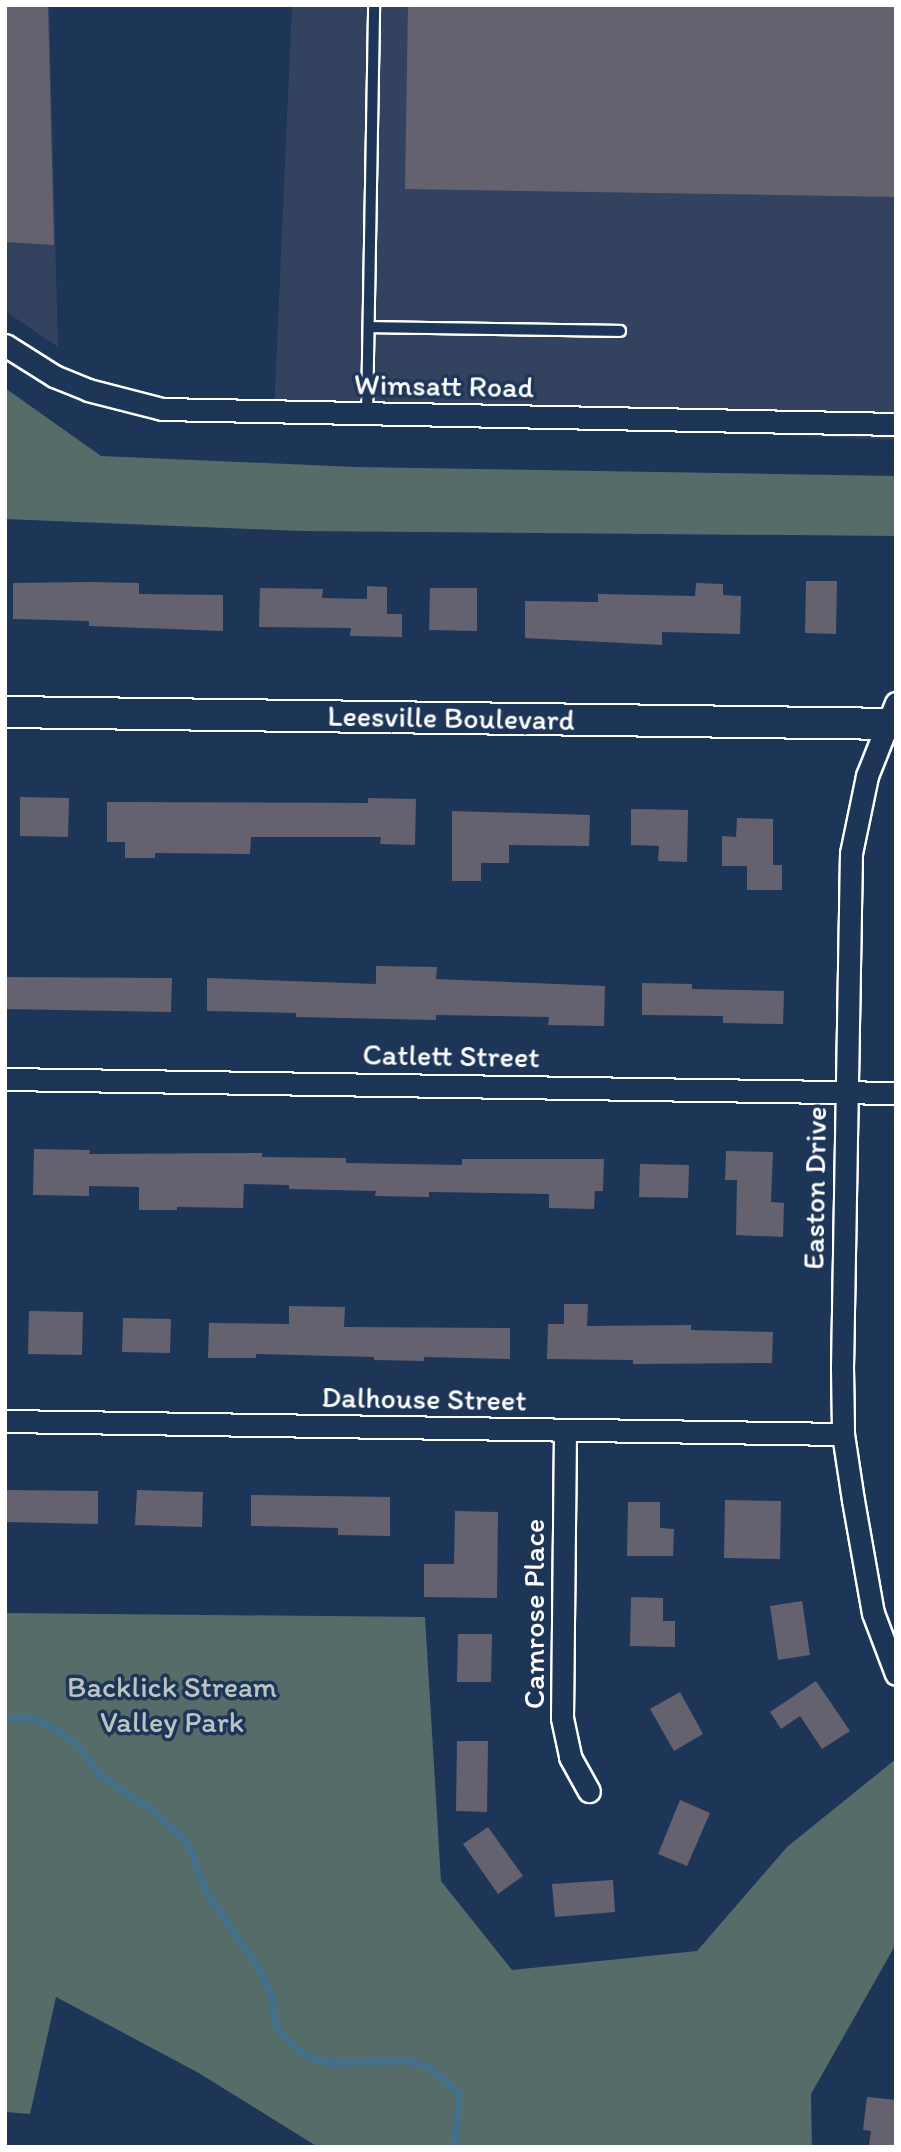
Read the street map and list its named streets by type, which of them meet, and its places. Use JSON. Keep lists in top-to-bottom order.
{
  "streets": {
    "street": [
      "Wimsatt Road",
      "Leesville Boulevard",
      "Catlett Street",
      "Easton Drive",
      "Dalhouse Street",
      "Camrose Place"
    ]
  },
  "crossings": [
    ["Leesville Boulevard", "Easton Drive"],
    ["Catlett Street", "Easton Drive"],
    ["Easton Drive", "Dalhouse Street"],
    ["Dalhouse Street", "Camrose Place"]
  ],
  "parks": ["Backlick Stream Valley Park"]
}
